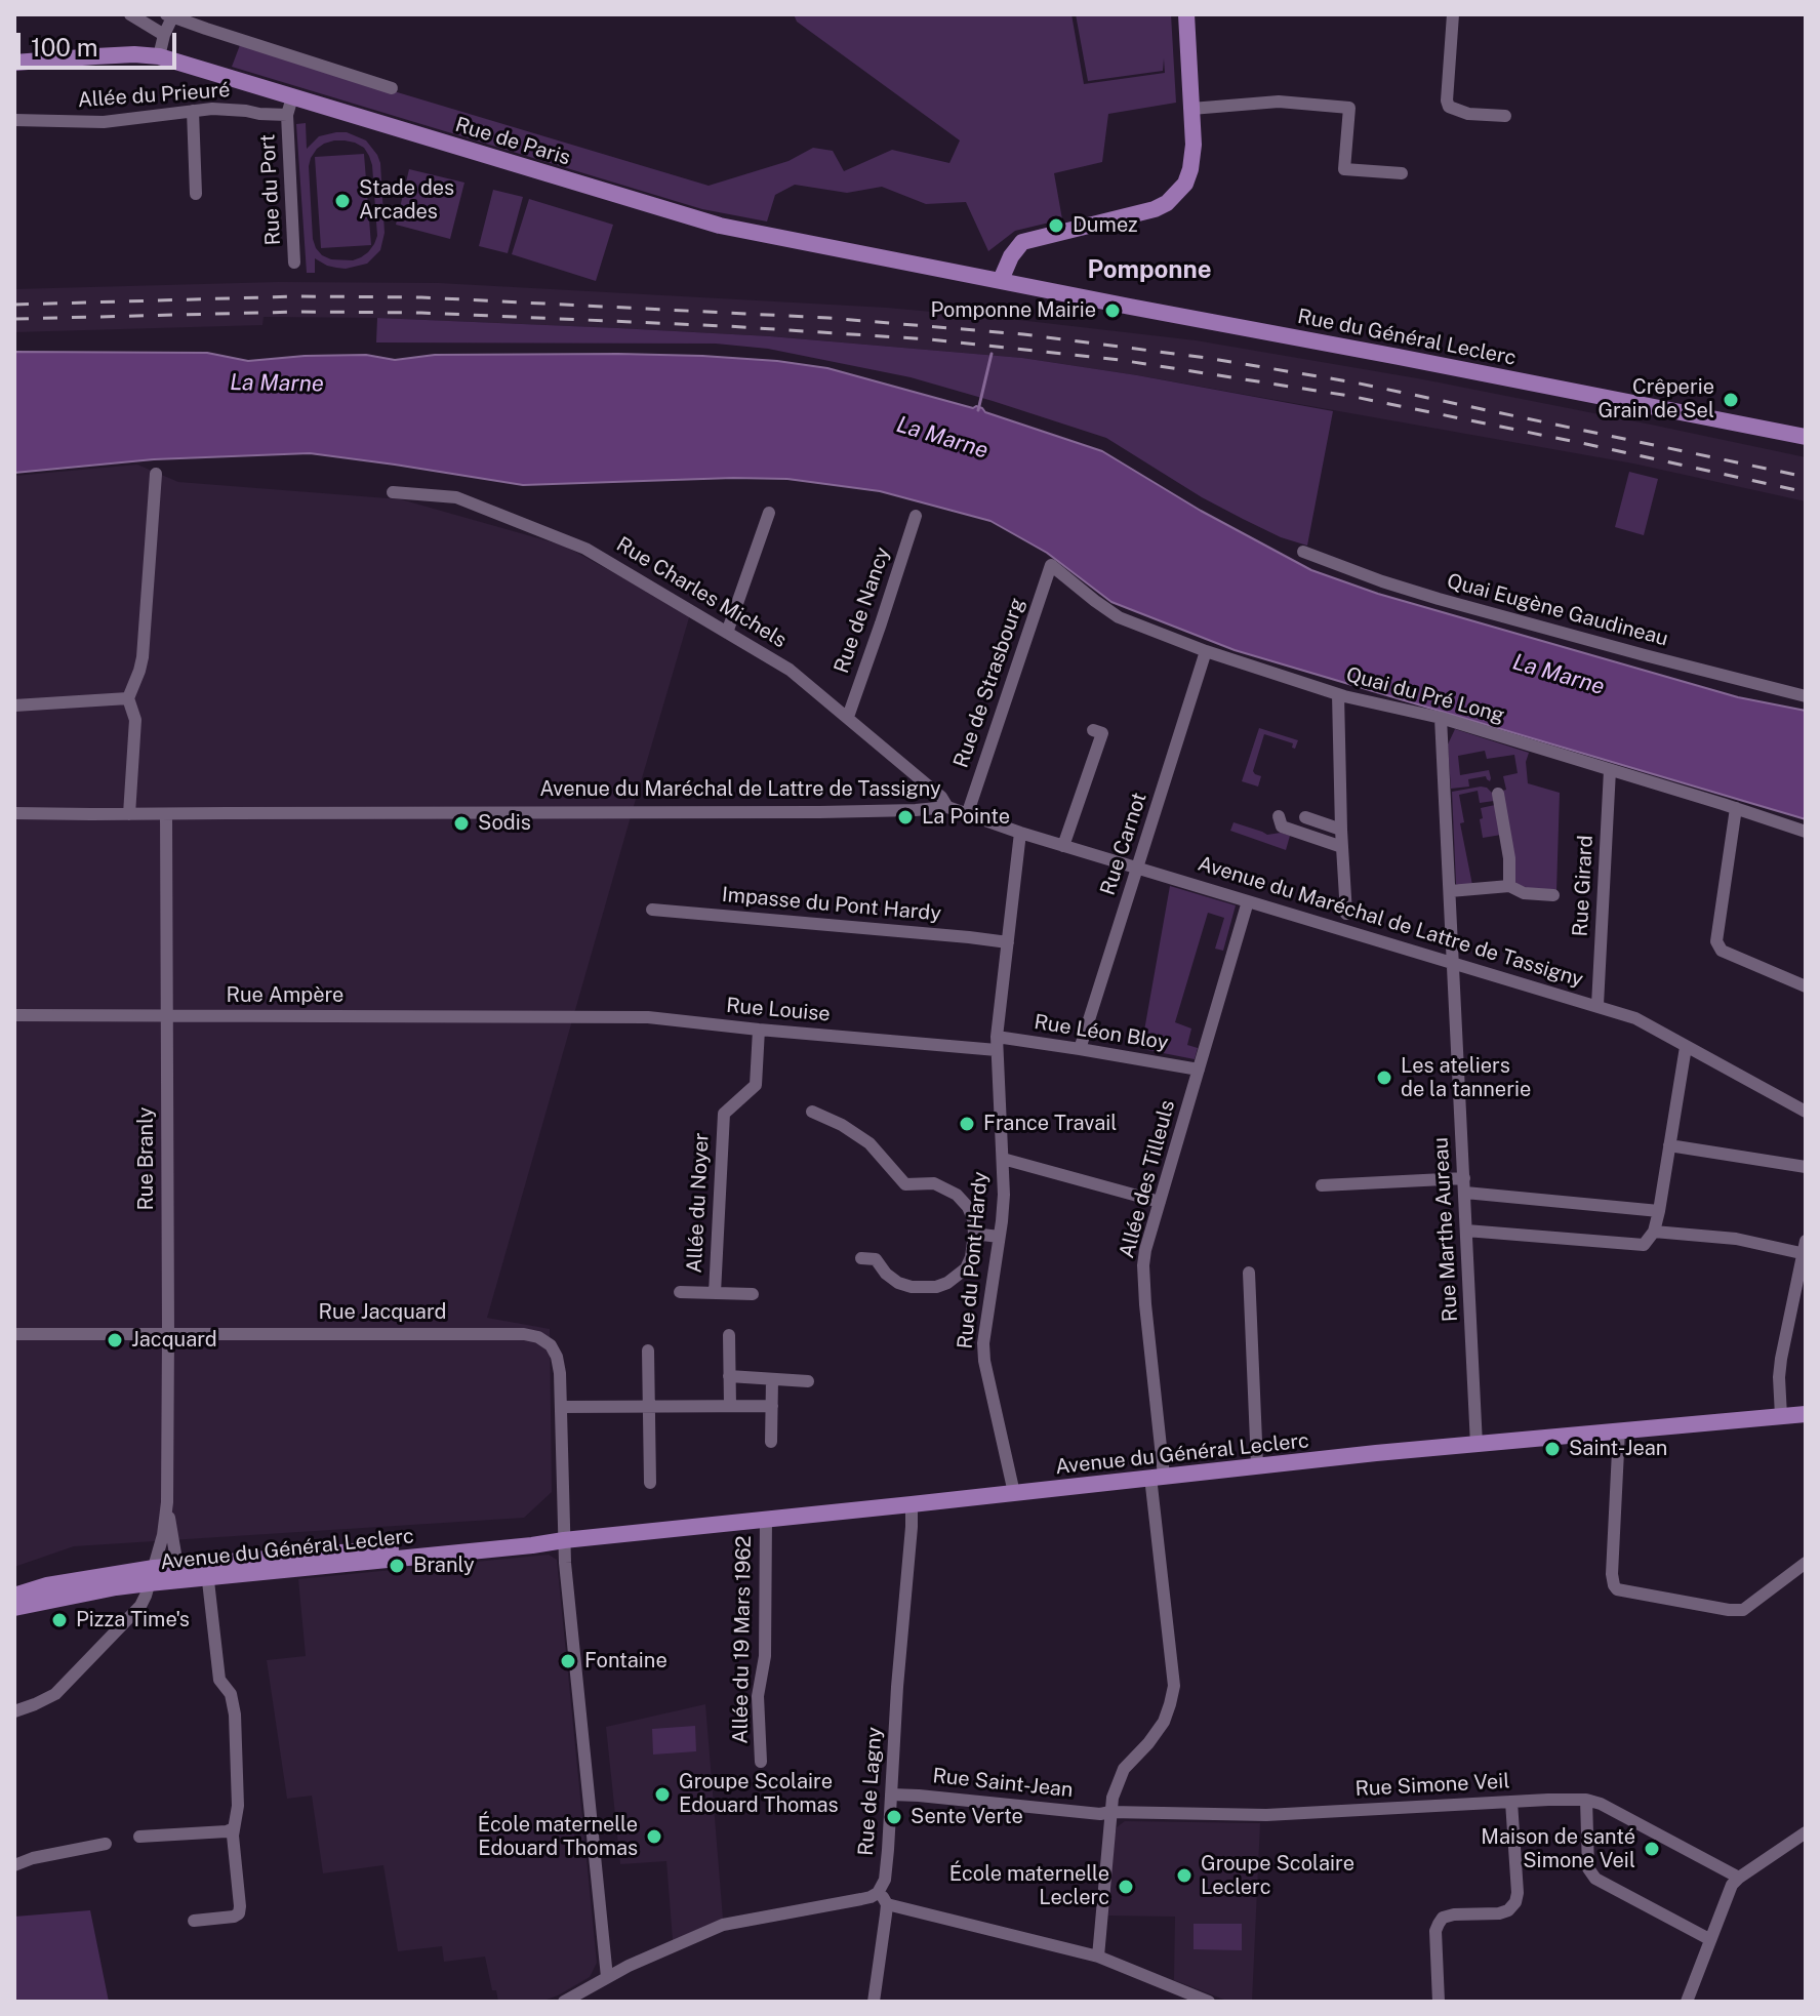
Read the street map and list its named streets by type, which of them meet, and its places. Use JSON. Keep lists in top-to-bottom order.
{
  "streets": {
    "main road": ["Rue de Paris", "Rue du Général Leclerc", "Avenue du Général Leclerc"],
    "street": [
      "Allée du Prieuré",
      "Rue du Port",
      "Rue Charles Michels",
      "Rue de Nancy",
      "Quai Eugène Gaudineau",
      "Rue de Strasbourg",
      "Quai du Pré Long",
      "Avenue du Maréchal de Lattre de Tassigny",
      "Rue Carnot",
      "Rue Girard",
      "Impasse du Pont Hardy",
      "Rue Ampère",
      "Rue Louise",
      "Rue Léon Bloy",
      "Rue Branly",
      "Allée des Tilleuls",
      "Allée du Noyer",
      "Rue Marthe Aureau",
      "Rue du Pont Hardy",
      "Rue Jacquard",
      "Allée du 19 Mars 1962",
      "Rue Saint-Jean",
      "Rue Simone Veil",
      "Rue de Lagny"
    ]
  },
  "crossings": [
    ["Allée du Prieuré", "Rue du Port"],
    ["Rue de Paris", "Rue du Port"],
    ["Rue de Paris", "Rue du Général Leclerc"],
    ["Rue Charles Michels", "Rue de Nancy"],
    ["Rue Charles Michels", "Avenue du Maréchal de Lattre de Tassigny"],
    ["Rue de Strasbourg", "Quai du Pré Long"],
    ["Rue de Strasbourg", "Avenue du Maréchal de Lattre de Tassigny"],
    ["Quai du Pré Long", "Rue Carnot"],
    ["Quai du Pré Long", "Rue Girard"],
    ["Quai du Pré Long", "Rue Marthe Aureau"],
    ["Avenue du Maréchal de Lattre de Tassigny", "Rue Carnot"],
    ["Avenue du Maréchal de Lattre de Tassigny", "Rue Girard"],
    ["Avenue du Maréchal de Lattre de Tassigny", "Rue Branly"],
    ["Avenue du Maréchal de Lattre de Tassigny", "Allée des Tilleuls"],
    ["Avenue du Maréchal de Lattre de Tassigny", "Rue Marthe Aureau"],
    ["Avenue du Maréchal de Lattre de Tassigny", "Rue du Pont Hardy"],
    ["Rue Carnot", "Rue Léon Bloy"],
    ["Impasse du Pont Hardy", "Rue du Pont Hardy"],
    ["Rue Ampère", "Rue Louise"],
    ["Rue Ampère", "Rue Branly"],
    ["Rue Louise", "Rue Léon Bloy"],
    ["Rue Louise", "Allée du Noyer"],
    ["Rue Louise", "Rue du Pont Hardy"],
    ["Rue Léon Bloy", "Allée des Tilleuls"],
    ["Rue Léon Bloy", "Rue du Pont Hardy"],
    ["Rue Branly", "Rue Jacquard"],
    ["Rue Branly", "Avenue du Général Leclerc"],
    ["Allée des Tilleuls", "Avenue du Général Leclerc"],
    ["Allée des Tilleuls", "Rue Saint-Jean"],
    ["Allée des Tilleuls", "Rue Simone Veil"],
    ["Rue Marthe Aureau", "Avenue du Général Leclerc"],
    ["Rue du Pont Hardy", "Avenue du Général Leclerc"],
    ["Rue Jacquard", "Avenue du Général Leclerc"],
    ["Avenue du Général Leclerc", "Allée du 19 Mars 1962"],
    ["Avenue du Général Leclerc", "Rue de Lagny"],
    ["Rue Saint-Jean", "Rue Simone Veil"],
    ["Rue Saint-Jean", "Rue de Lagny"]
  ],
  "districts": ["Pomponne"],
  "water": ["La Marne"],
  "places": [
    "Stade des Arcades",
    "Dumez",
    "Pomponne Mairie",
    "Crêperie Grain de Sel",
    "La Pointe",
    "Sodis",
    "Les ateliers de la tannerie",
    "France Travail",
    "Jacquard",
    "Saint-Jean",
    "Branly",
    "Pizza Time's",
    "Fontaine",
    "Groupe Scolaire Edouard Thomas",
    "Sente Verte",
    "École maternelle Edouard Thomas",
    "Maison de santé Simone Veil",
    "Groupe Scolaire Leclerc",
    "École maternelle Leclerc"
  ],
  "scale_bar": "100 m"
}
